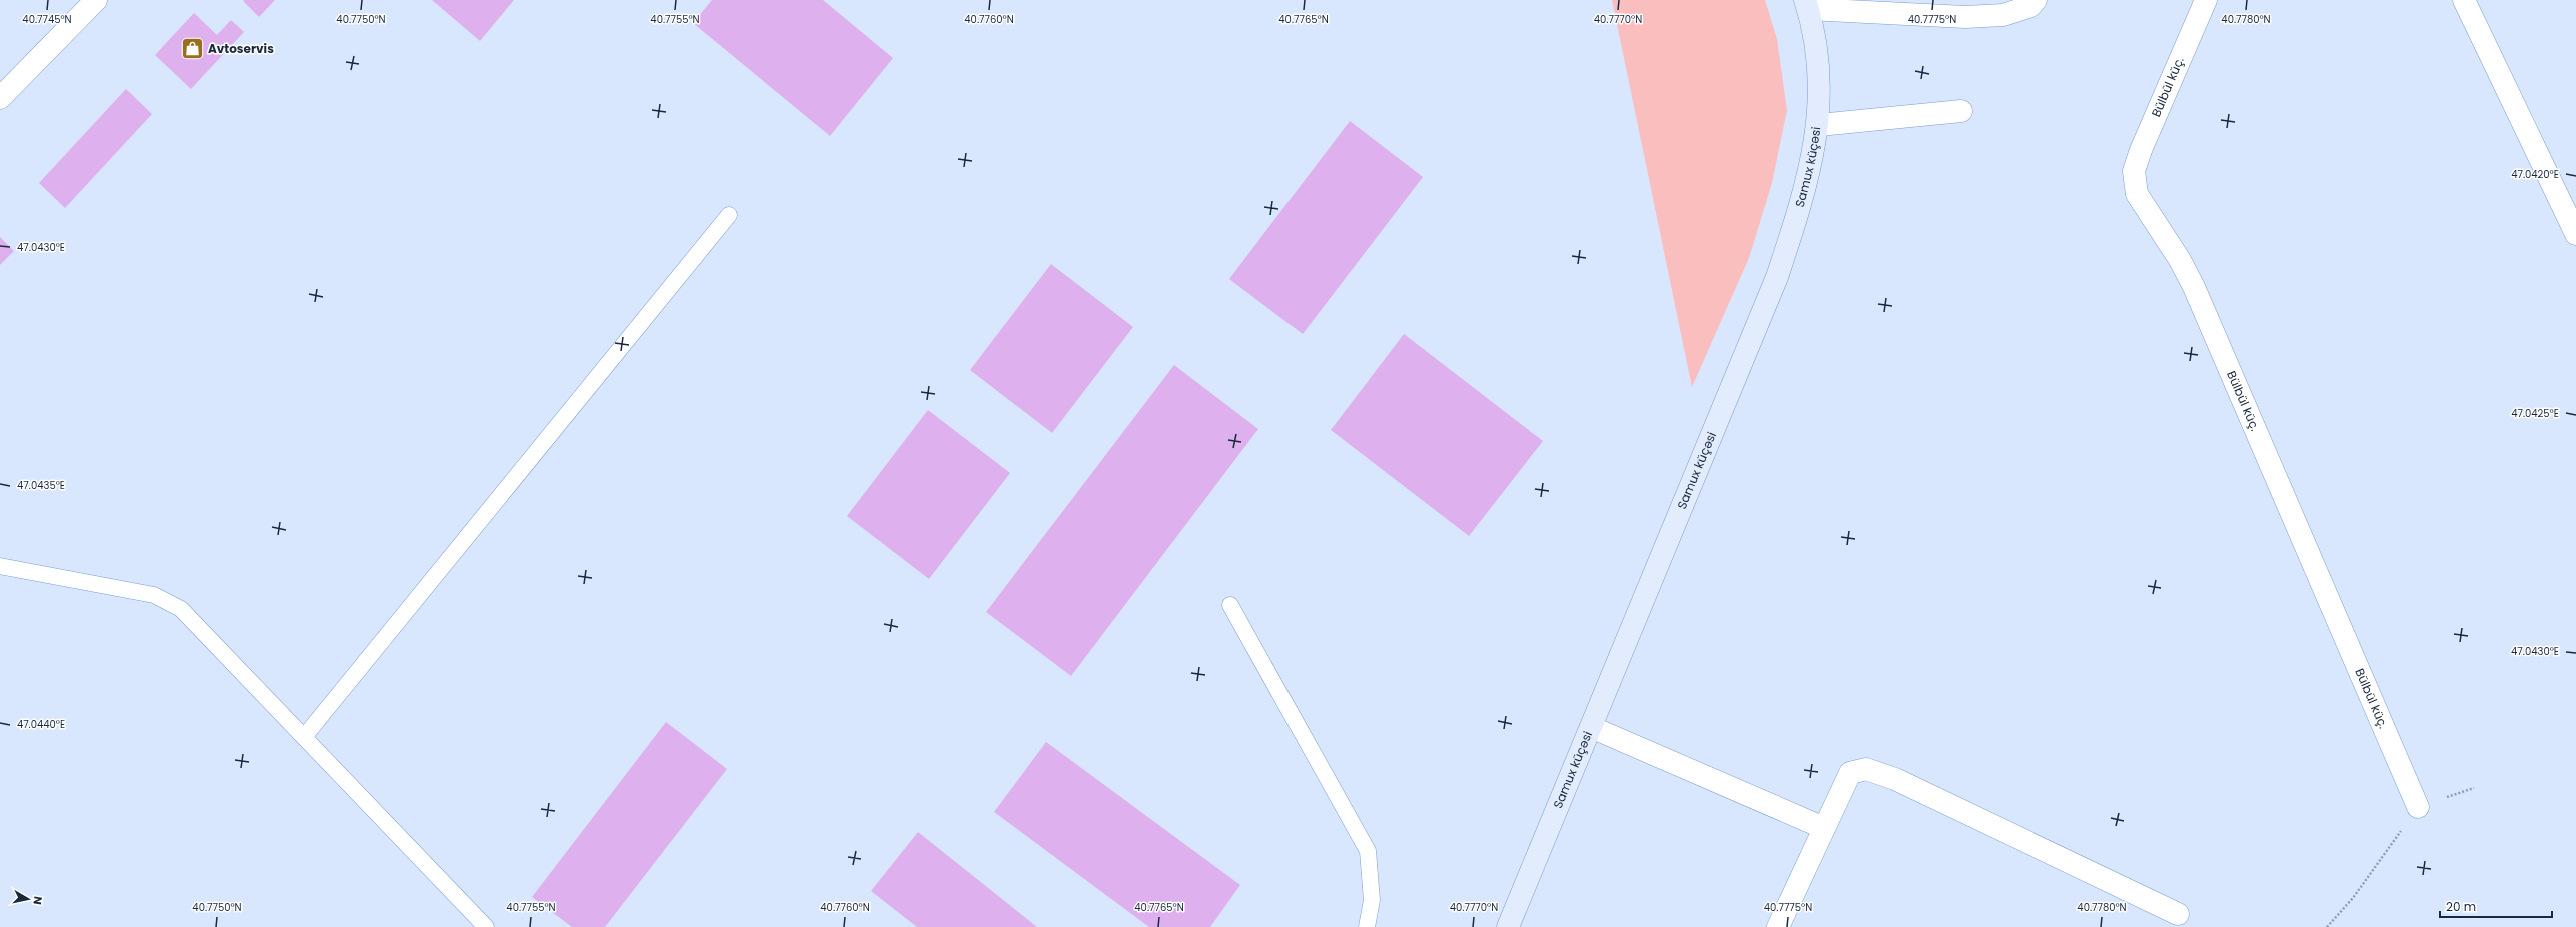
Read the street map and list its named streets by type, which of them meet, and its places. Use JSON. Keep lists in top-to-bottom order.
{
  "streets": {
    "main road": ["Samux küçəsi"],
    "street": ["Bülbül küç."]
  },
  "places": {
    "shop": ["Avtoservis"]
  },
  "scale_bar": "20 m",
  "north": "right",
  "coordinates": [
    "40.7760°N",
    "40.7765°N",
    "40.7775°N",
    "40.7745°N",
    "40.7750°N",
    "40.7755°N",
    "40.7770°N",
    "40.7780°N",
    "47.0420°E",
    "47.0430°E",
    "47.0425°E",
    "47.0435°E",
    "47.0440°E"
  ]
}
